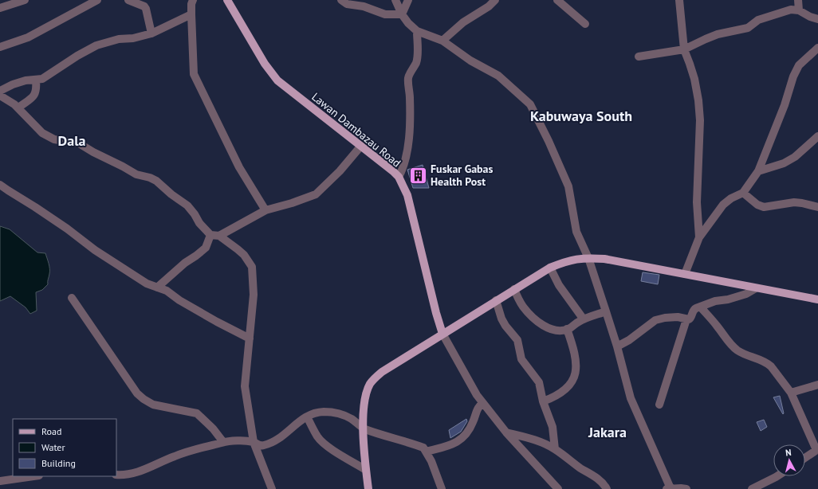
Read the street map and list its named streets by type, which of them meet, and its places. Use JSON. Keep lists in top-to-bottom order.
{
  "streets": {
    "main road": ["Lawan Dambazau Road"]
  },
  "districts": ["Kabuwaya South", "Dala", "Jakara"],
  "places": {
    "building": ["Fuskar Gabas Health Post"]
  },
  "legend": ["Road", "Water", "Building"],
  "north": "top"
}
